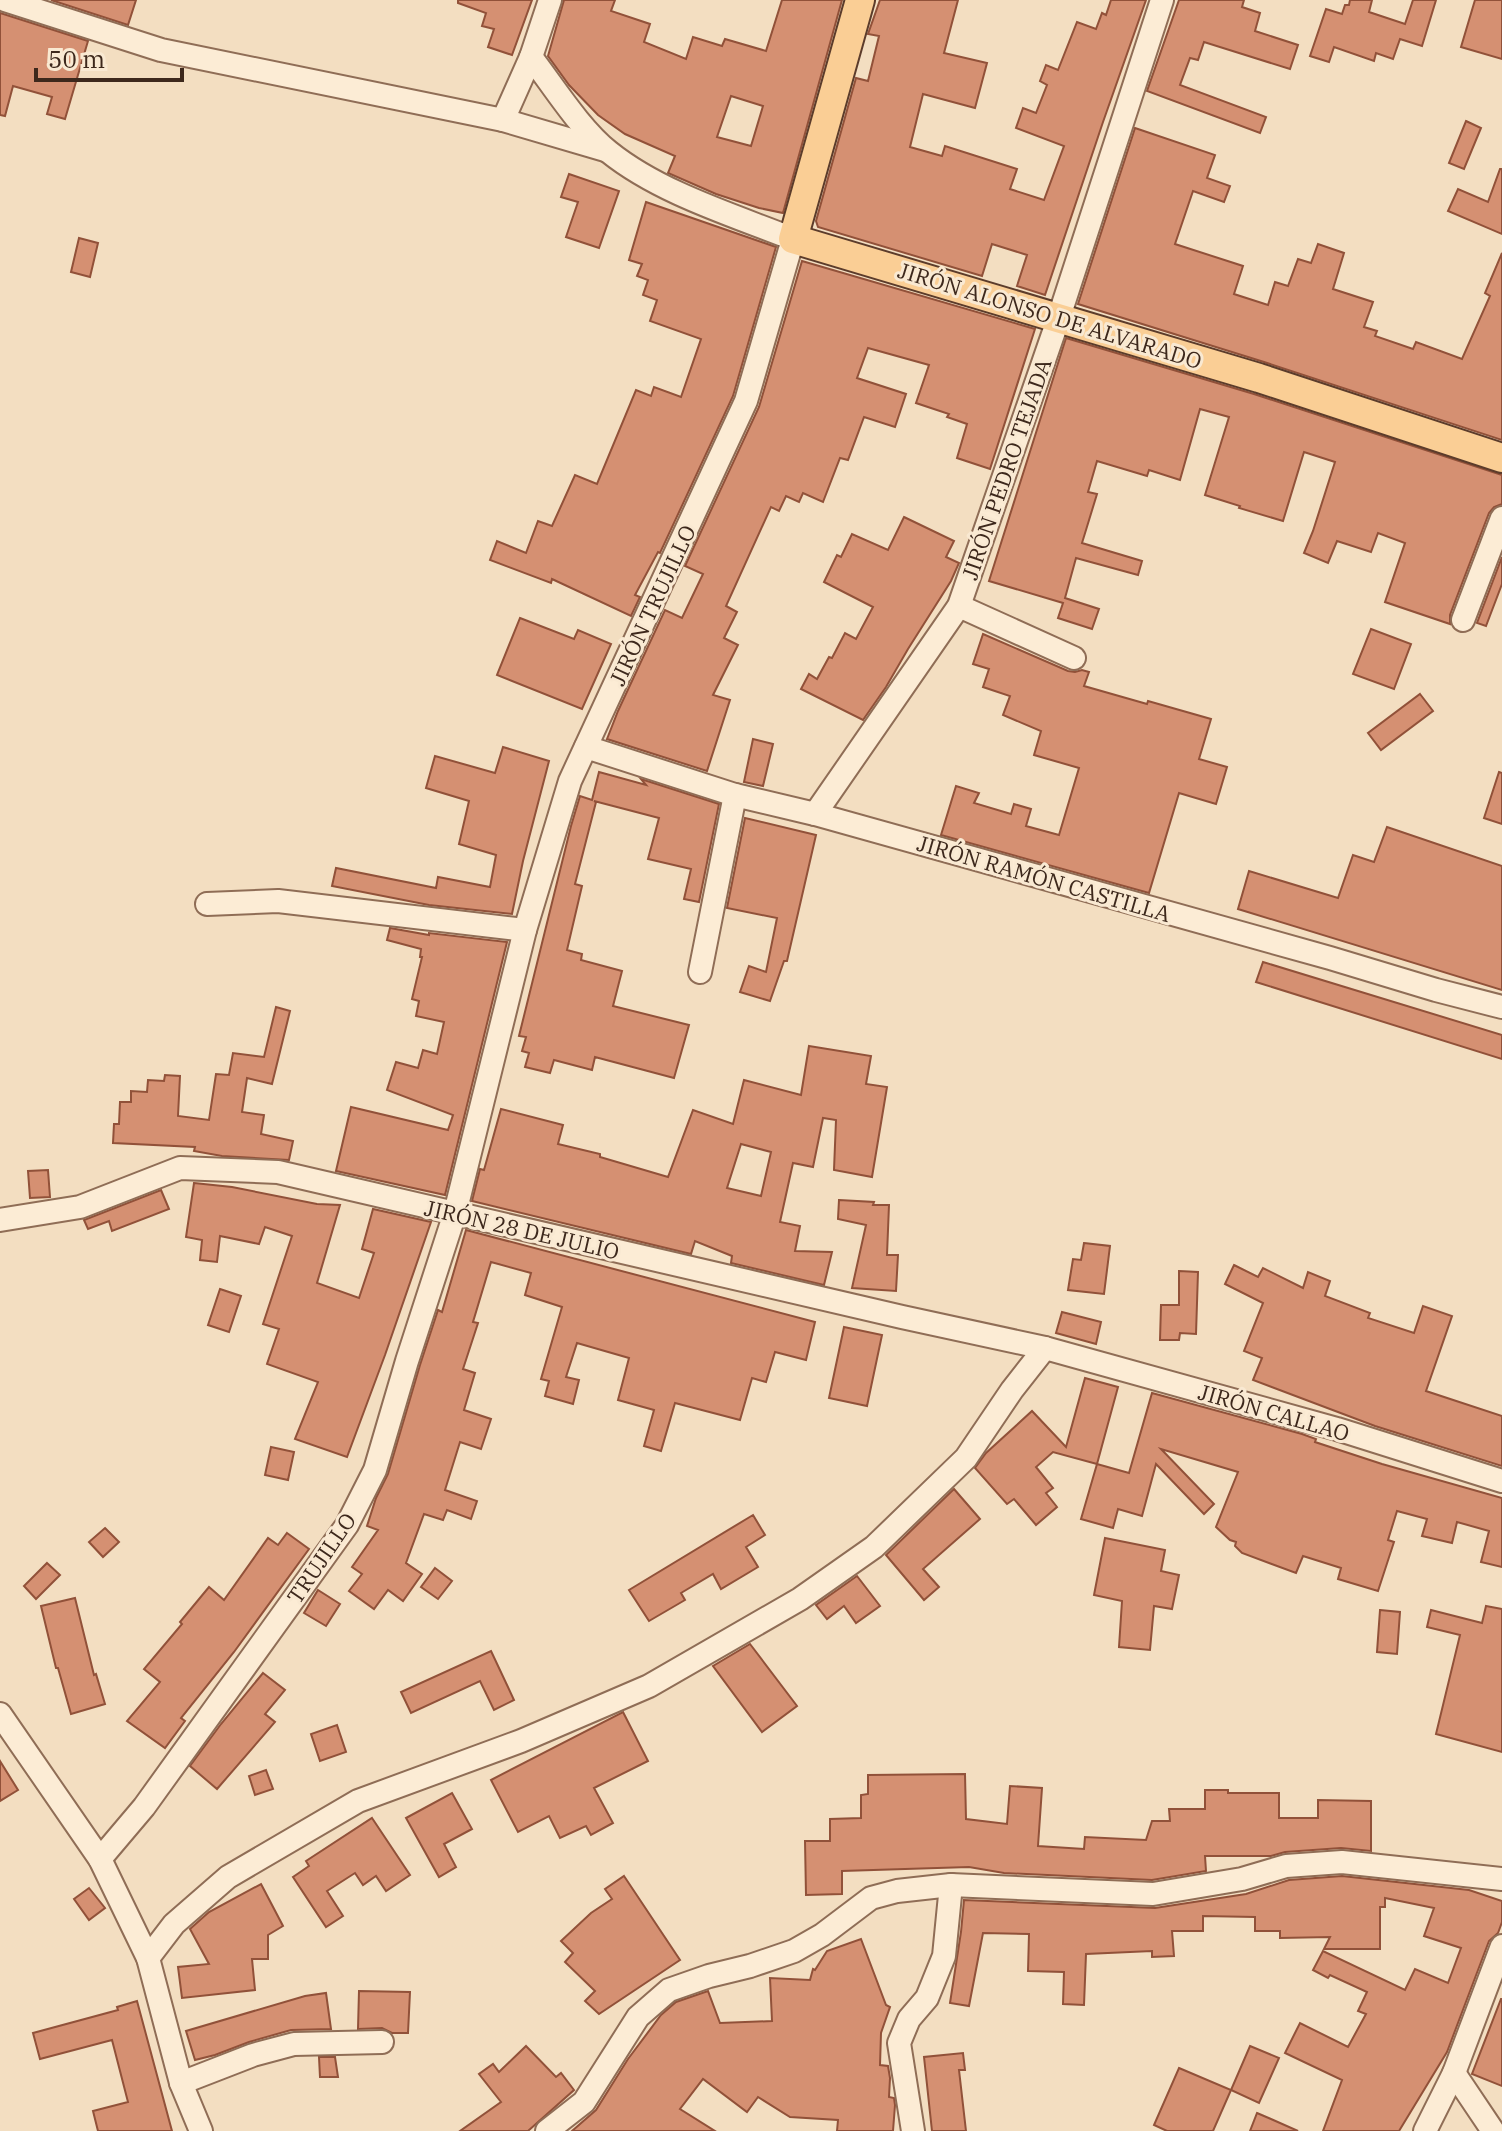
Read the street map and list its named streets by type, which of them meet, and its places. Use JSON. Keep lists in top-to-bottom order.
{
  "streets": {
    "main road": ["JIRÓN ALONSO DE ALVARADO", "JIRÓN TRUJILLO"],
    "street": [
      "JIRÓN PEDRO TEJADA",
      "JIRÓN RAMÓN CASTILLA",
      "JIRÓN 28 DE JULIO",
      "JIRÓN CALLAO",
      "TRUJILLO"
    ]
  },
  "crossings": [
    ["JIRÓN ALONSO DE ALVARADO", "JIRÓN PEDRO TEJADA"],
    ["JIRÓN ALONSO DE ALVARADO", "JIRÓN TRUJILLO"],
    ["JIRÓN PEDRO TEJADA", "JIRÓN RAMÓN CASTILLA"],
    ["JIRÓN TRUJILLO", "JIRÓN RAMÓN CASTILLA"],
    ["JIRÓN TRUJILLO", "JIRÓN 28 DE JULIO"],
    ["JIRÓN TRUJILLO", "TRUJILLO"],
    ["JIRÓN 28 DE JULIO", "JIRÓN CALLAO"],
    ["JIRÓN 28 DE JULIO", "TRUJILLO"]
  ],
  "scale_bar": "50 m"
}
